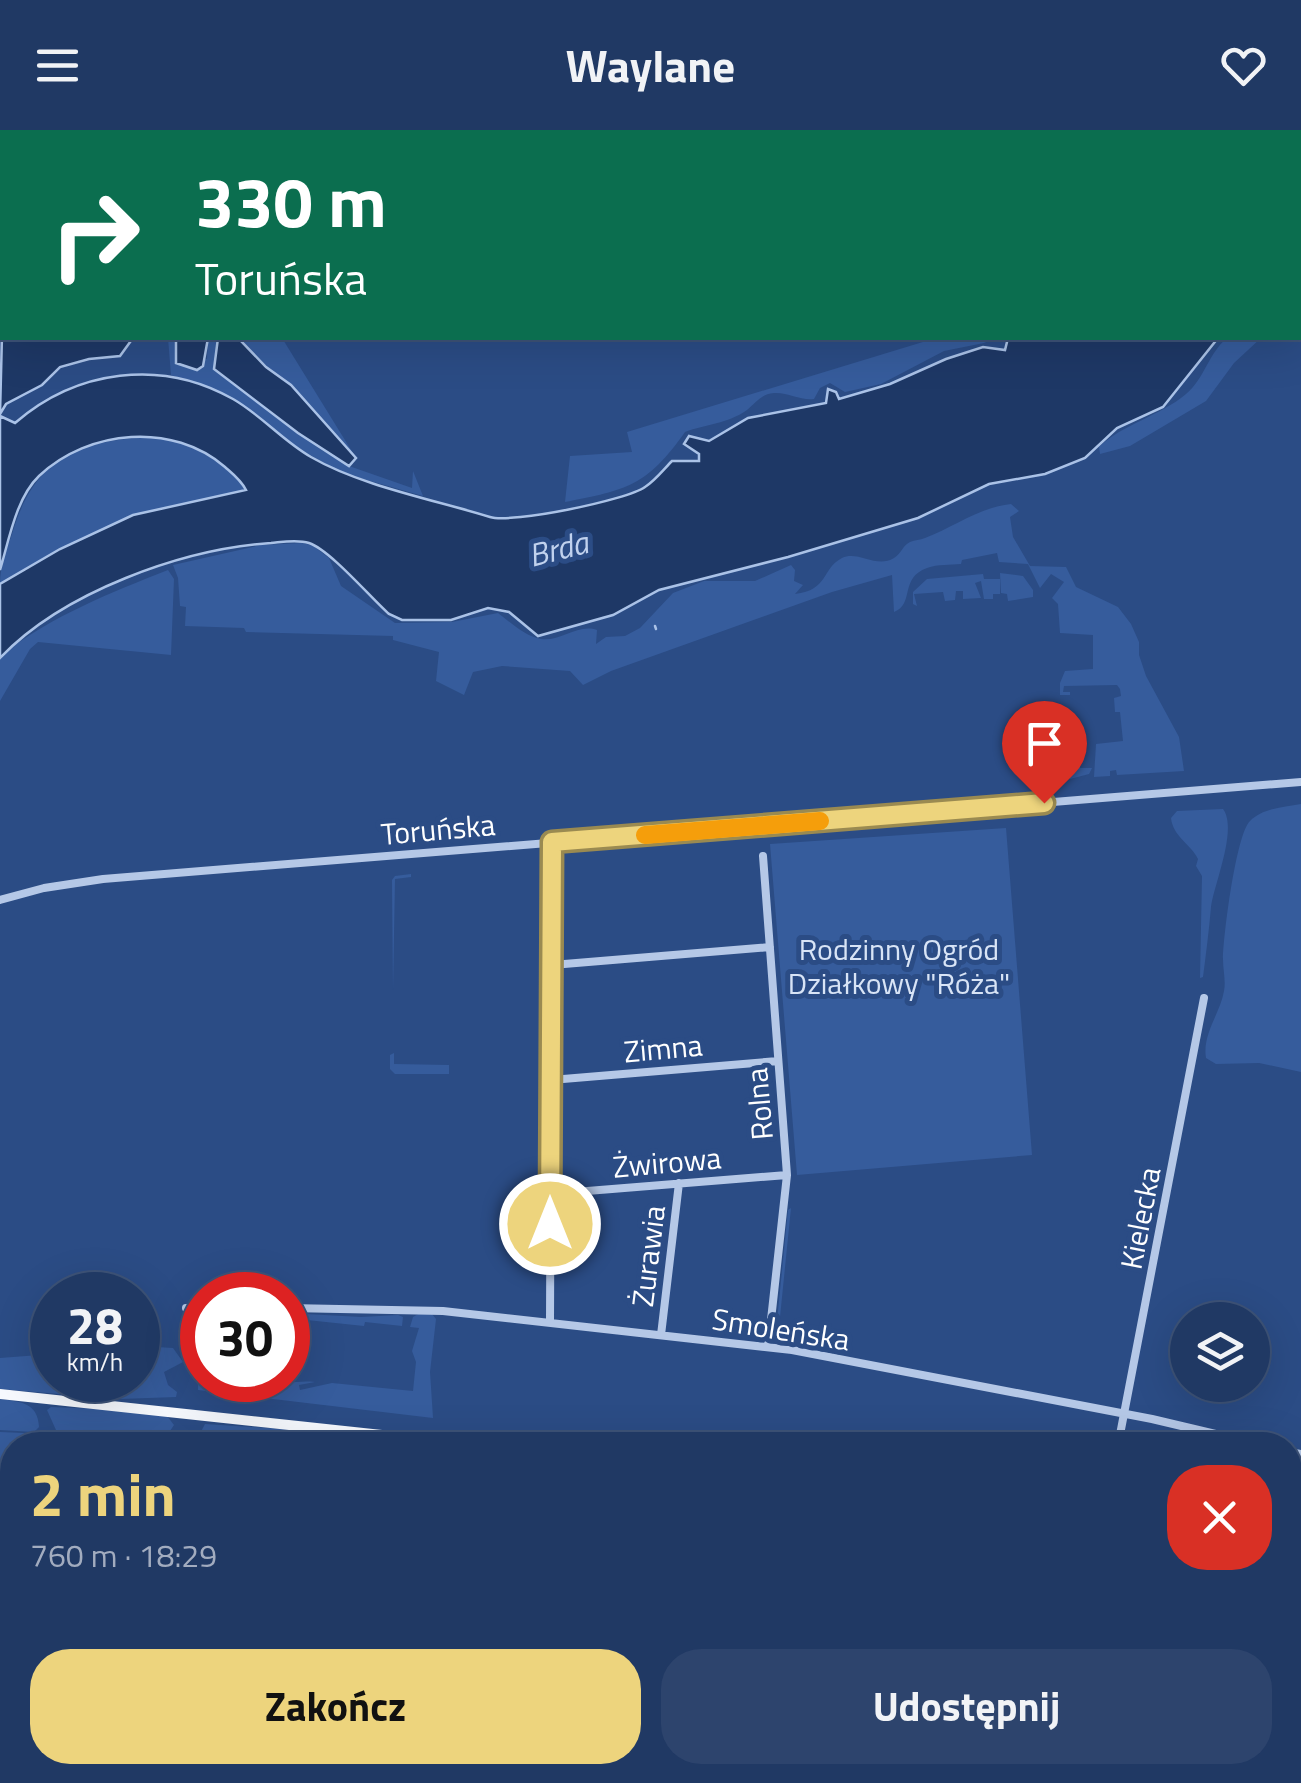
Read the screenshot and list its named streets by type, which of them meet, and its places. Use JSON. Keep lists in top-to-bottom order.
{
  "streets": {
    "street": [
      "Toruńska",
      "Zimna",
      "Rolna",
      "Żwirowa",
      "Kielecka",
      "Żurawia",
      "Smoleńska"
    ]
  },
  "crossings": [
    ["Zimna", "Rolna"],
    ["Rolna", "Żwirowa"],
    ["Rolna", "Smoleńska"],
    ["Żwirowa", "Żurawia"],
    ["Kielecka", "Smoleńska"],
    ["Żurawia", "Smoleńska"]
  ],
  "water": ["Brda"],
  "parks": ["Rodzinny Ogród Działkowy \"Róża\""],
  "page": {
    "header": "Waylane",
    "turn": ["330 m", "Toruńska"],
    "speed": "28 km/h",
    "limit": "30",
    "heading": ["2 min", "760 m · 18:29"],
    "buttons": ["Zakończ", "Udostępnij"]
  }
}
